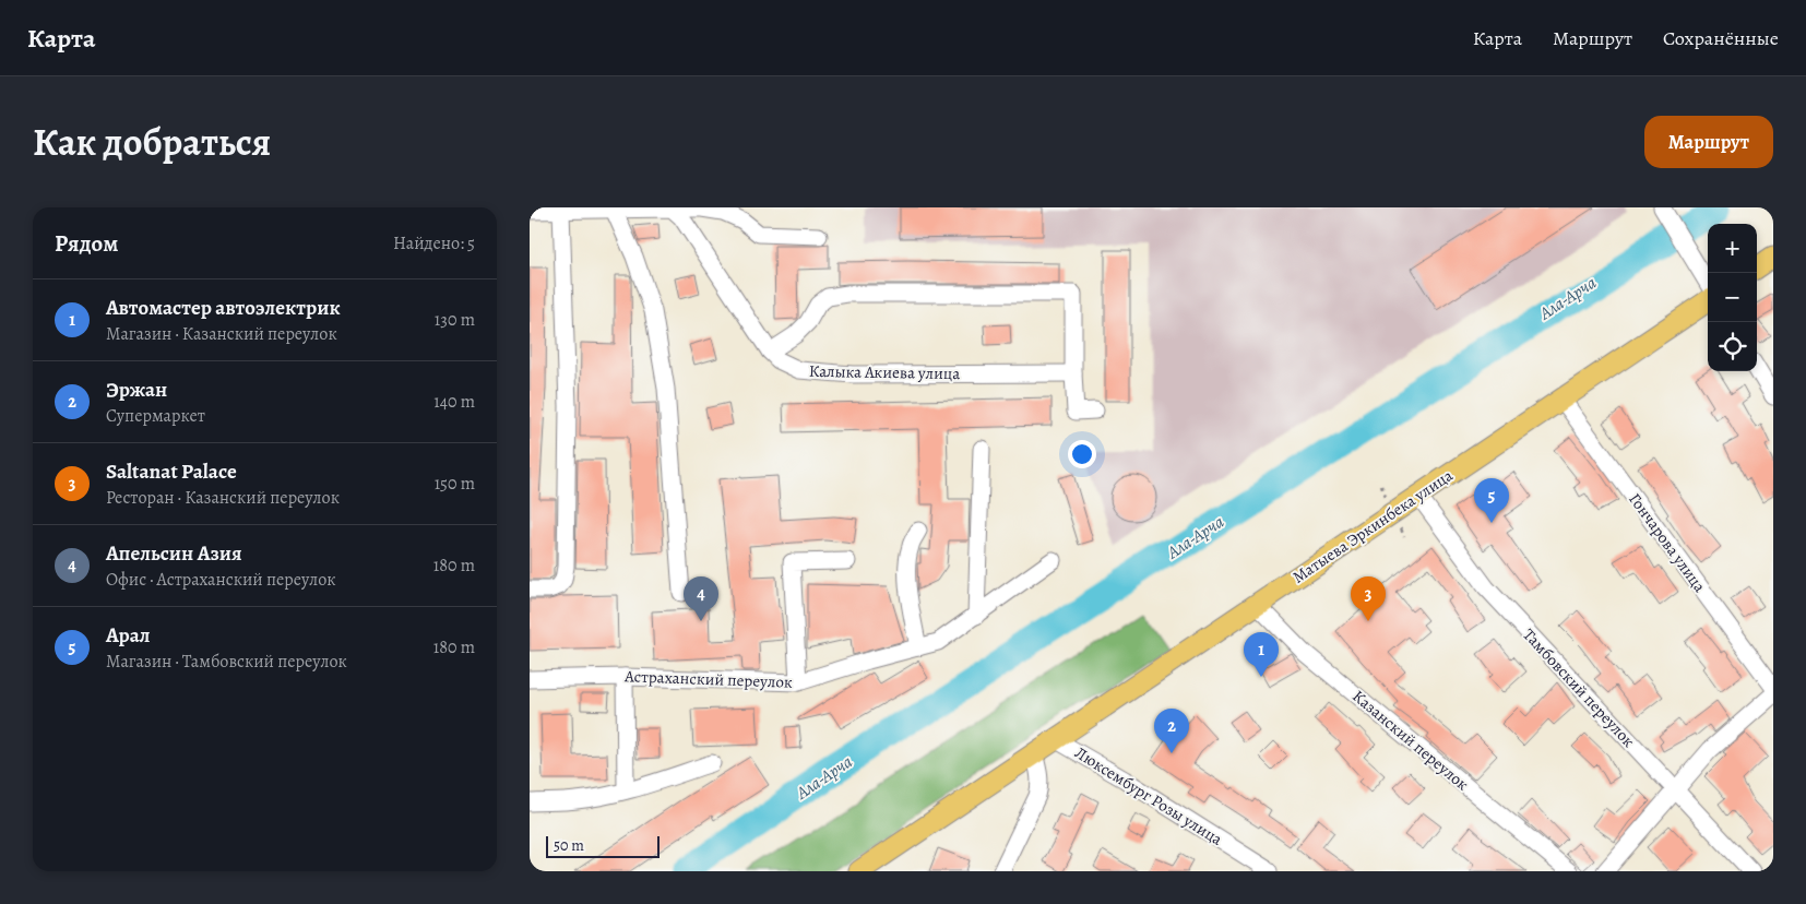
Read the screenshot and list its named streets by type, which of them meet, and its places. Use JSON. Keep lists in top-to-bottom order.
{
  "streets": {
    "main road": ["Матыева Эркинбека улица"],
    "street": [
      "Калыка Акиева улица",
      "Гончарова улица",
      "Астраханский переулок",
      "Тамбовский переулок",
      "Казанский переулок",
      "Люксембург Розы улица"
    ]
  },
  "crossings": [
    ["Матыева Эркинбека улица", "Гончарова улица"],
    ["Матыева Эркинбека улица", "Тамбовский переулок"],
    ["Матыева Эркинбека улица", "Казанский переулок"],
    ["Матыева Эркинбека улица", "Люксембург Розы улица"]
  ],
  "water": ["Ала-Арча"],
  "scale_bar": "50 m",
  "page": {
    "header": "Карта",
    "nav": ["Карта", "Маршрут", "Сохранённые"],
    "title": "Как добраться",
    "buttons": "Маршрут",
    "heading": ["Рядом", "Найдено: 5"],
    "map_buttons": ["+", "−"],
    "list": [
      {
        "mark": "1",
        "name": "Автомастер автоэлектрик",
        "note": "Магазин · Казанский переулок",
        "value": "130 m"
      },
      {
        "mark": "2",
        "name": "Эржан",
        "note": "Супермаркет",
        "value": "140 m"
      },
      {
        "mark": "3",
        "name": "Saltanat Palace",
        "note": "Ресторан · Казанский переулок",
        "value": "150 m"
      },
      {
        "mark": "4",
        "name": "Апельсин Азия",
        "note": "Офис · Астраханский переулок",
        "value": "180 m"
      },
      {
        "mark": "5",
        "name": "Арал",
        "note": "Магазин · Тамбовский переулок",
        "value": "180 m"
      }
    ],
    "pins": [
      "5",
      "3",
      "4",
      "1",
      "2"
    ],
    "scale": "50 m"
  }
}
